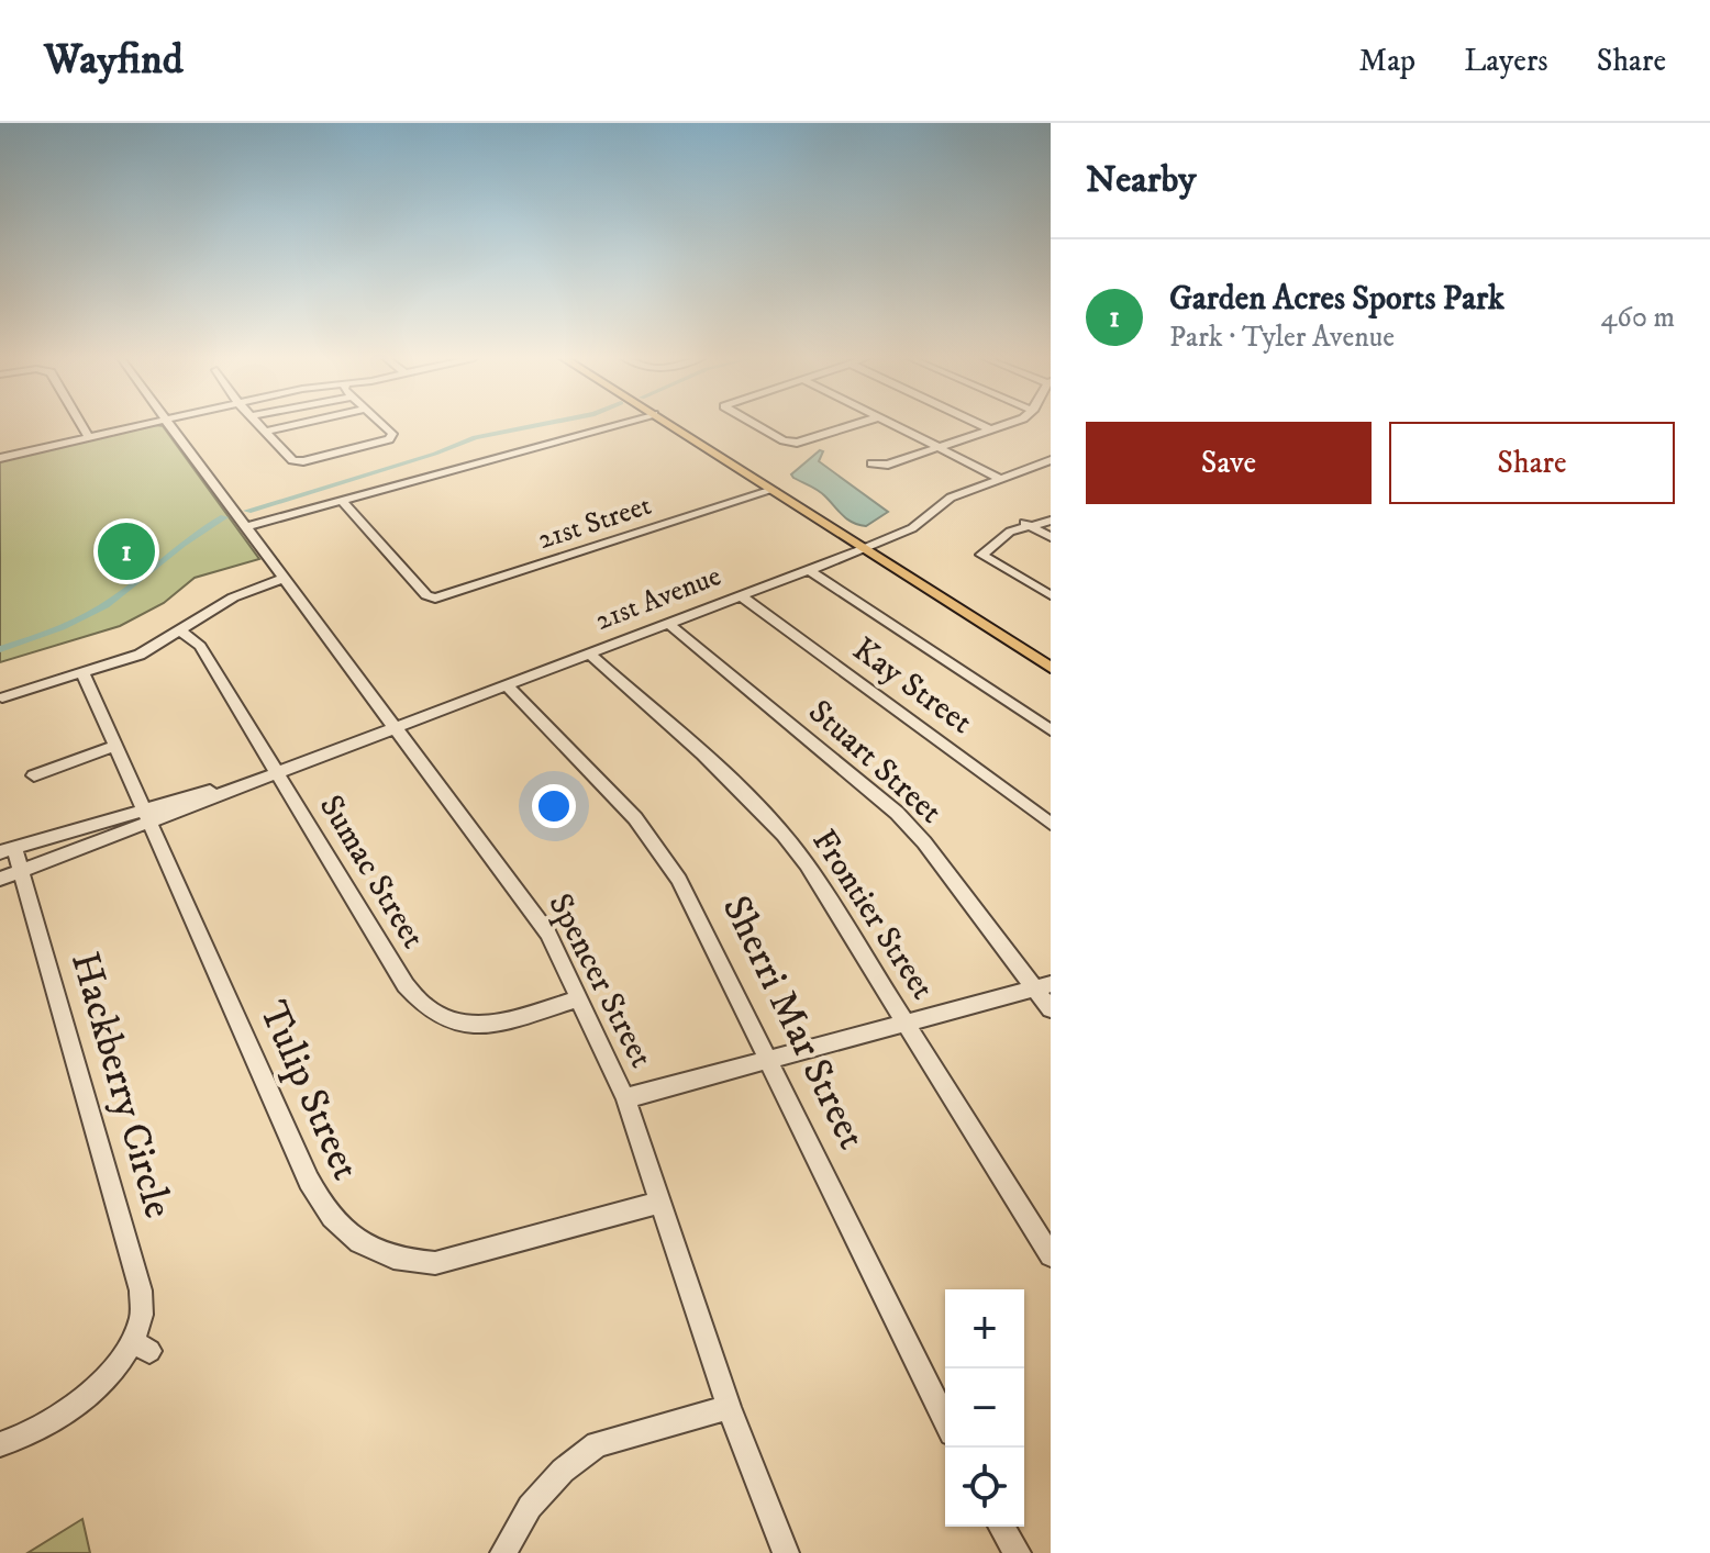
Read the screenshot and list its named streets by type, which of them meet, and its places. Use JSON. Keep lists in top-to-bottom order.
{
  "streets": {
    "street": [
      "21st Street",
      "21st Avenue",
      "Kay Street",
      "Stuart Street",
      "Sumac Street",
      "Frontier Street",
      "Spencer Street",
      "Sherri Mar Street",
      "Hackberry Circle",
      "Tulip Street"
    ]
  },
  "crossings": [
    ["21st Avenue", "Kay Street"],
    ["21st Avenue", "Stuart Street"],
    ["21st Avenue", "Sumac Street"],
    ["21st Avenue", "Frontier Street"],
    ["21st Avenue", "Spencer Street"],
    ["21st Avenue", "Sherri Mar Street"],
    ["21st Avenue", "Hackberry Circle"],
    ["21st Avenue", "Tulip Street"],
    ["Sumac Street", "Spencer Street"],
    ["Spencer Street", "Tulip Street"]
  ],
  "page": {
    "header": "Wayfind",
    "nav": ["Map", "Layers", "Share"],
    "heading": "Nearby",
    "list": [
      {
        "mark": "1",
        "name": "Garden Acres Sports Park",
        "note": "Park · Tyler Avenue",
        "value": "460 m"
      }
    ],
    "buttons": ["Save", "Share"],
    "pins": "1",
    "map_buttons": ["+", "−"]
  }
}
